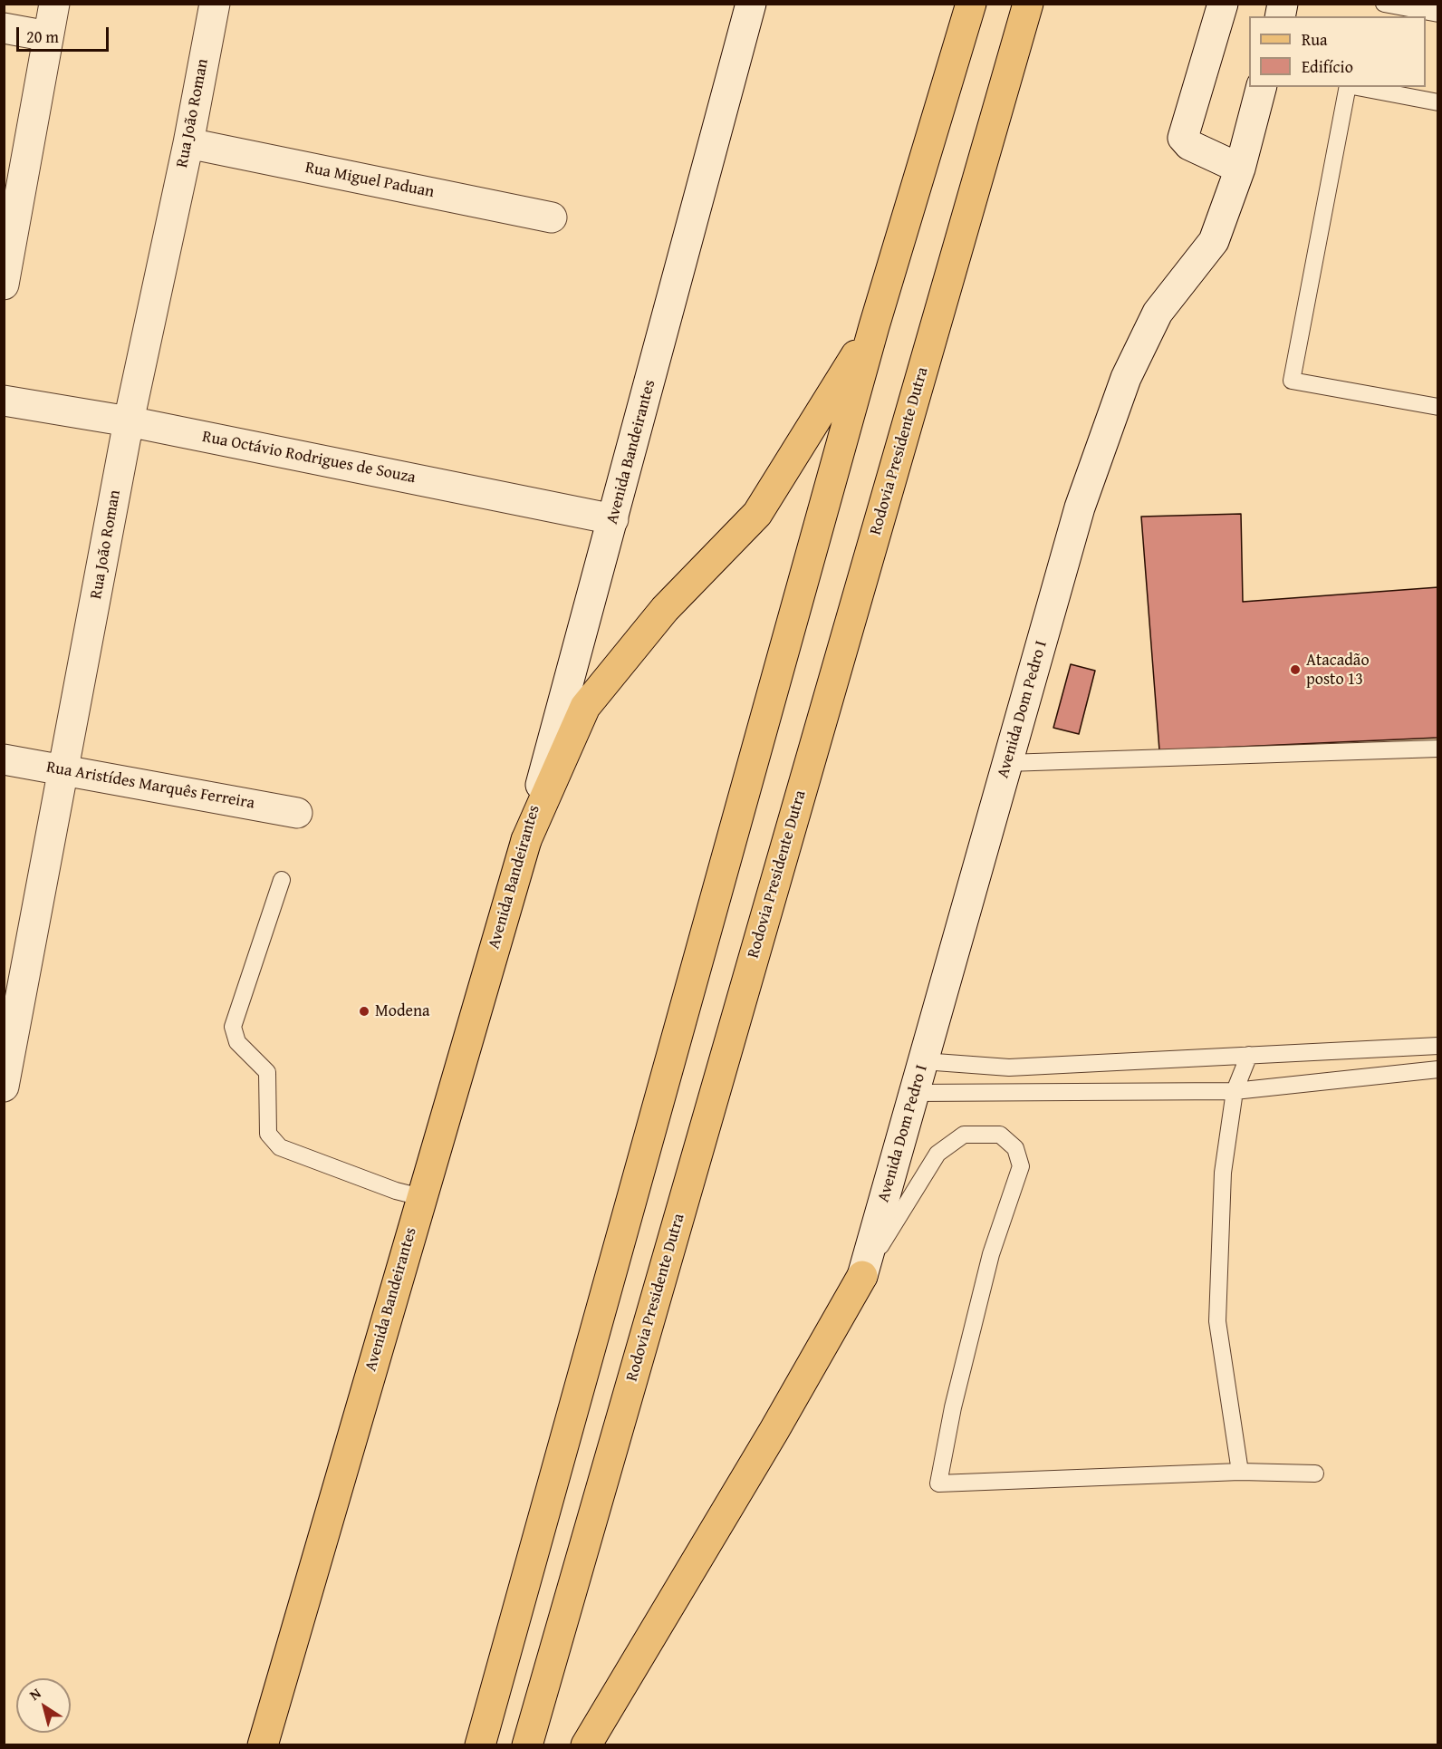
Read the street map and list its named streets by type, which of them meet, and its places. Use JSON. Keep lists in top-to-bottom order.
{
  "streets": {
    "main road": ["Rodovia Presidente Dutra", "Avenida Bandeirantes"],
    "street": [
      "Rua João Roman",
      "Rua Miguel Paduan",
      "Rua Octávio Rodrigues de Souza",
      "Avenida Dom Pedro I",
      "Rua Aristídes Marquês Ferreira"
    ]
  },
  "crossings": [
    ["Rua João Roman", "Rua Miguel Paduan"],
    ["Rua João Roman", "Rua Octávio Rodrigues de Souza"],
    ["Rua João Roman", "Rua Aristídes Marquês Ferreira"],
    ["Avenida Bandeirantes", "Rua Octávio Rodrigues de Souza"]
  ],
  "places": ["Atacadão posto 13", "Modena"],
  "legend": ["Rua", "Edifício"],
  "scale_bar": "20 m",
  "north": "top left"
}
